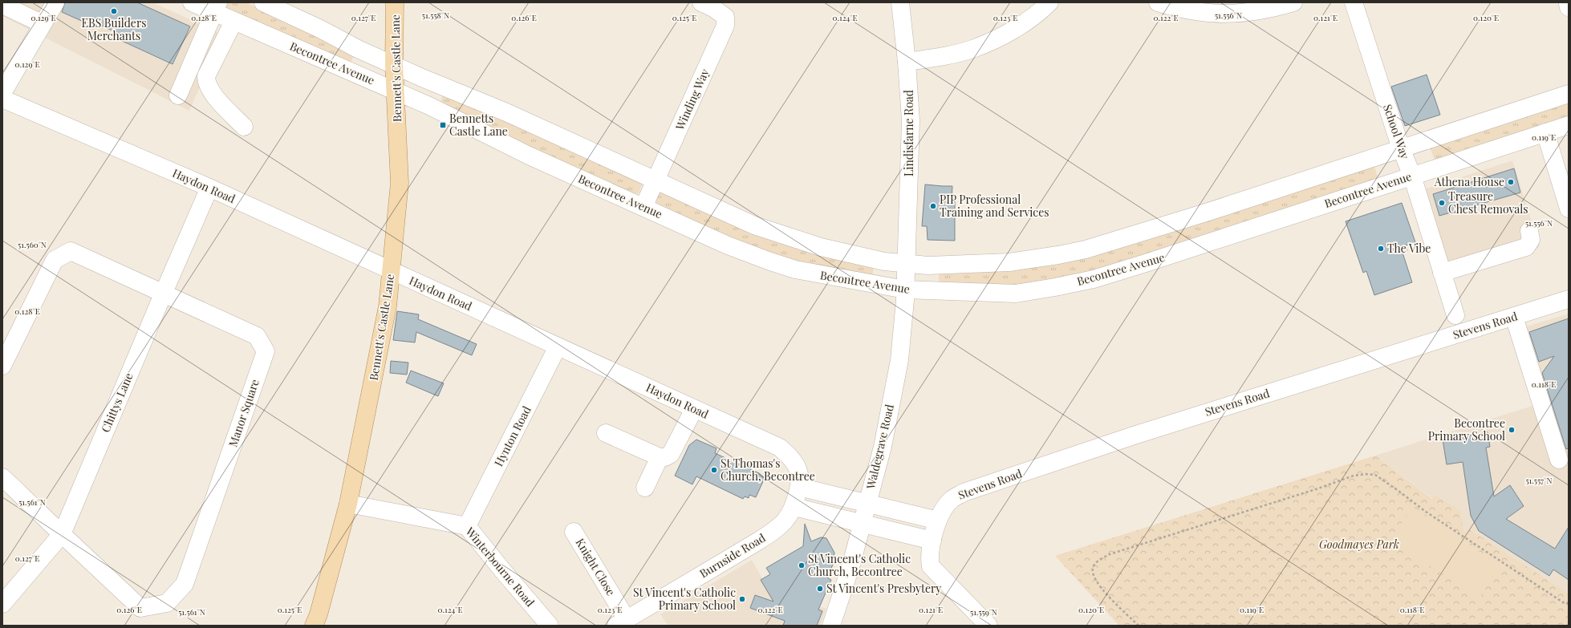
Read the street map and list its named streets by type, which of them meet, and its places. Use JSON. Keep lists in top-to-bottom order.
{
  "streets": {
    "main road": ["Bennett's Castle Lane"],
    "street": [
      "Becontree Avenue",
      "Winding Way",
      "School Way",
      "Lindisfarne Road",
      "Haydon Road",
      "Stevens Road",
      "Chittys Lane",
      "Manor Square",
      "Hynton Road",
      "Waldegrave Road",
      "Burnside Road",
      "Winterbourne Road",
      "Knight Close"
    ]
  },
  "crossings": [
    ["Becontree Avenue", "Bennett's Castle Lane"],
    ["Becontree Avenue", "Winding Way"],
    ["Becontree Avenue", "School Way"],
    ["Becontree Avenue", "Lindisfarne Road"],
    ["Becontree Avenue", "Waldegrave Road"],
    ["Bennett's Castle Lane", "Haydon Road"],
    ["Bennett's Castle Lane", "Winterbourne Road"],
    ["Lindisfarne Road", "Waldegrave Road"],
    ["Haydon Road", "Chittys Lane"],
    ["Haydon Road", "Hynton Road"],
    ["Haydon Road", "Burnside Road"],
    ["Chittys Lane", "Manor Square"],
    ["Hynton Road", "Winterbourne Road"],
    ["Burnside Road", "Knight Close"]
  ],
  "parks": ["Goodmayes Park"],
  "places": {
    "other": [
      "EBS Builders Merchants",
      "Athena House",
      "Treasure Chest Removals",
      "PIP Professional Training and Services",
      "The Vibe",
      "Becontree Primary School",
      "St Thomas's Church, Becontree",
      "St Vincent's Catholic Church, Becontree",
      "St Vincent's Presbytery",
      "St Vincent's Catholic Primary School"
    ],
    "transit": ["Bennetts Castle Lane"]
  },
  "coordinates": [
    "51.558°N",
    "51.556°N",
    "0.122°E",
    "0.121°E",
    "0.120°E",
    "0.129°E",
    "0.128°E",
    "0.127°E",
    "0.126°E",
    "0.125°E",
    "0.124°E",
    "0.123°E",
    "0.119°E",
    "51.560°N",
    "0.118°E",
    "51.557°N",
    "51.561°N",
    "51.559°N"
  ]
}
